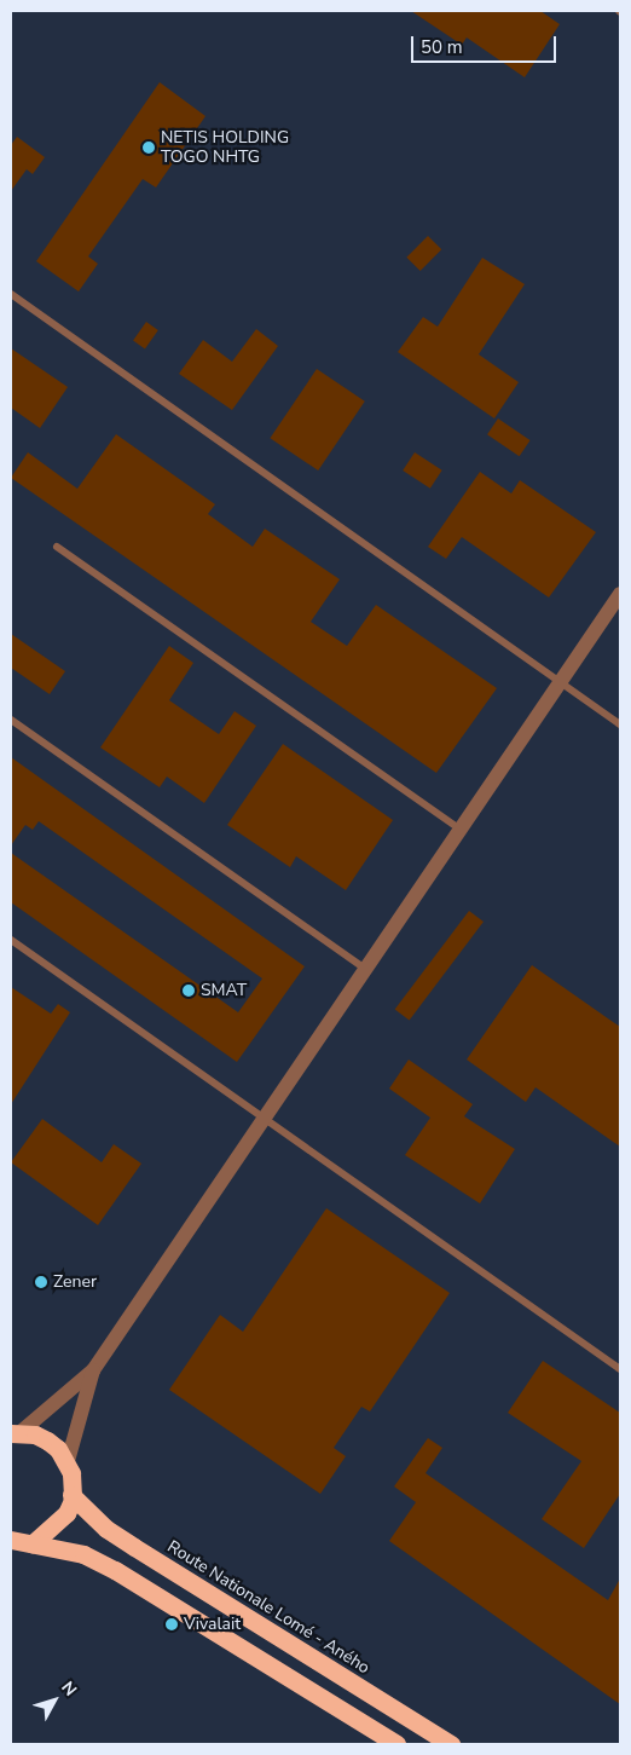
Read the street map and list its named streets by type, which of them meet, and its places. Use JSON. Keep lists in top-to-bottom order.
{
  "streets": {
    "highway": ["Route Nationale Lomé - Aného"]
  },
  "places": [
    "NETIS HOLDING TOGO NHTG",
    "SMAT",
    "Zener",
    "Vivalait"
  ],
  "scale_bar": "50 m",
  "north": "top right"
}
